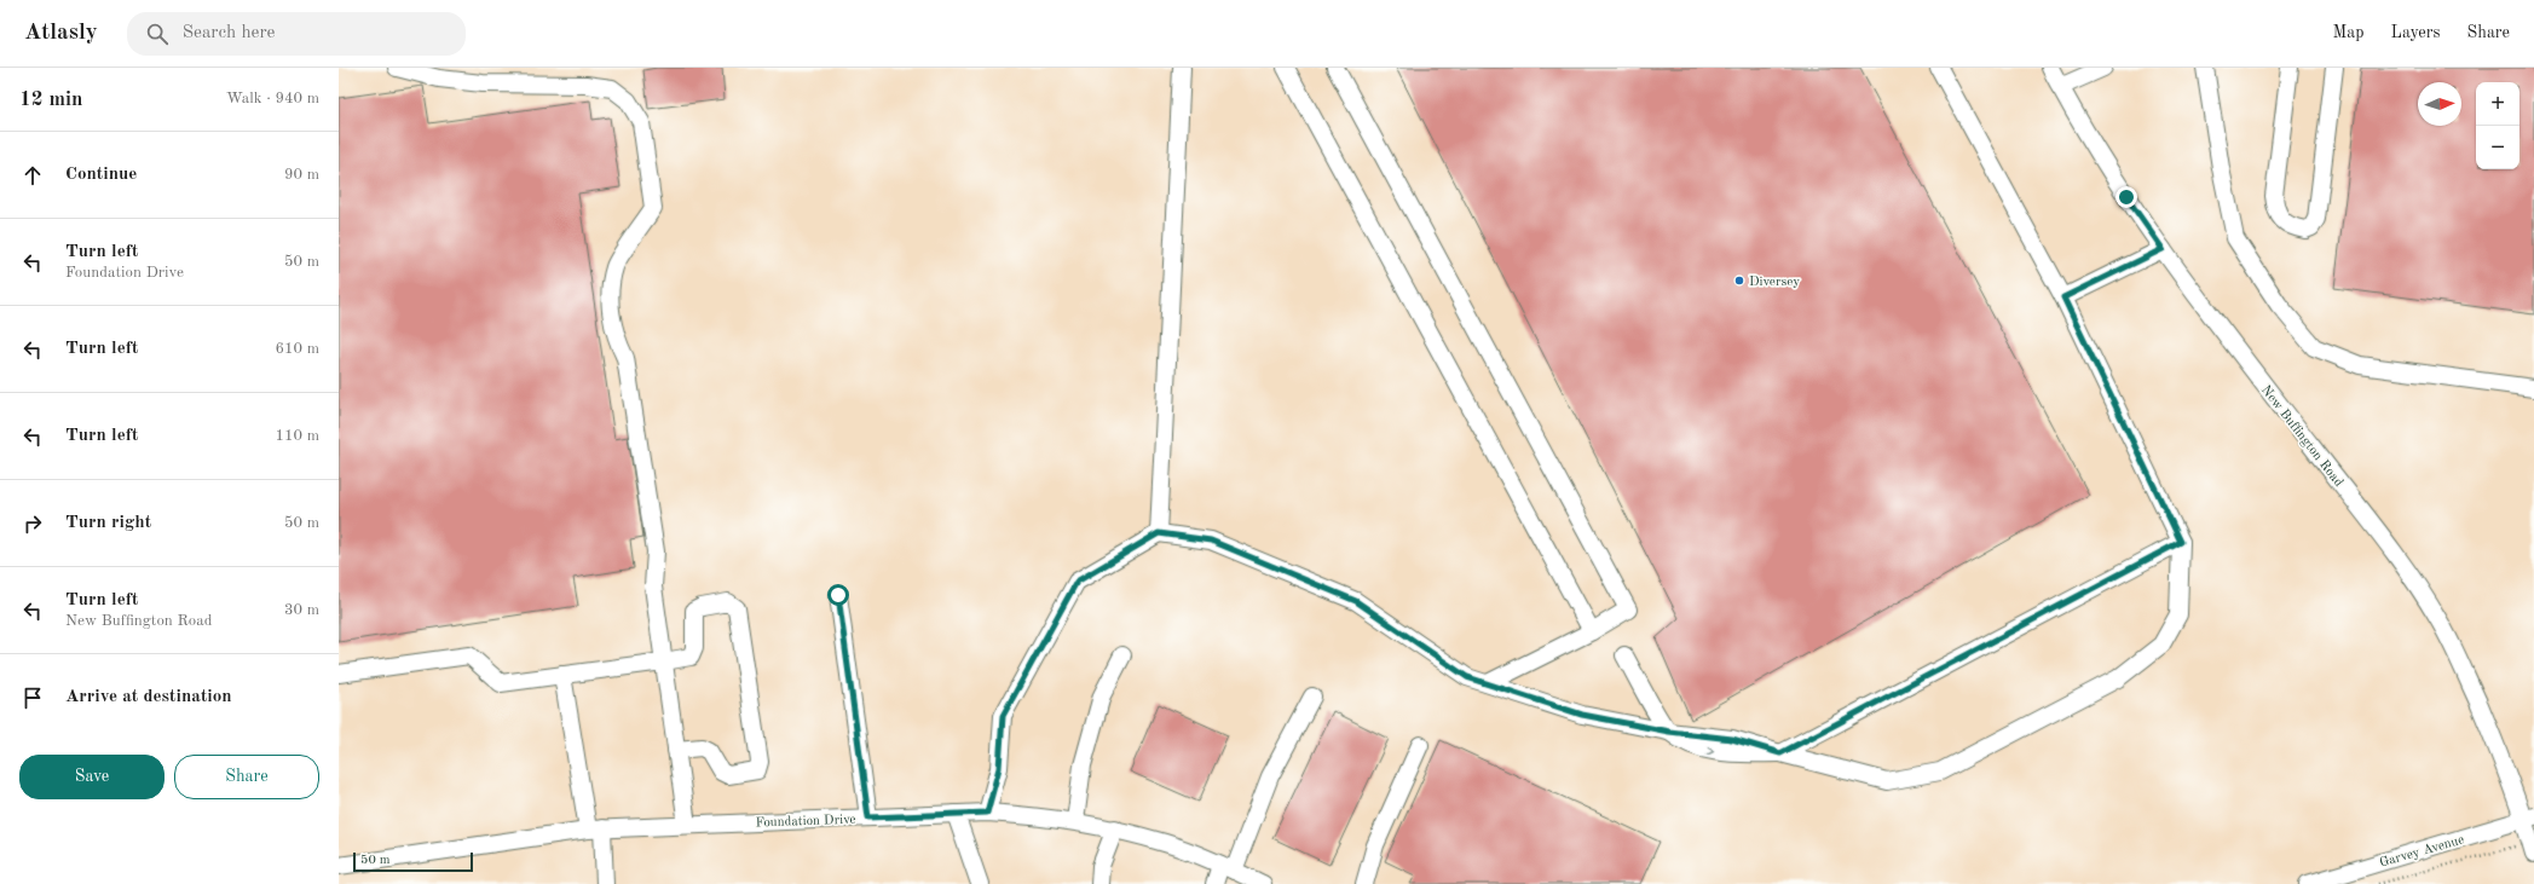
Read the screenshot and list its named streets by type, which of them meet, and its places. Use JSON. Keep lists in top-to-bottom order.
{
  "streets": {
    "street": ["New Buffington Road", "Foundation Drive", "Garvey Avenue"]
  },
  "crossings": [
    ["New Buffington Road", "Garvey Avenue"]
  ],
  "places": ["Diversey"],
  "scale_bar": "50 m",
  "north": "right",
  "page": {
    "header": "Atlasly",
    "search": "Search here",
    "nav": ["Map", "Layers", "Share"],
    "heading": ["12 min", "Walk · 940 m"],
    "map_buttons": ["+", "−"],
    "list": [
      ["Continue", "90 m"],
      ["Turn left", "Foundation Drive", "50 m"],
      ["Turn left", "610 m"],
      ["Turn left", "110 m"],
      ["Turn right", "50 m"],
      ["Turn left", "New Buffington Road", "30 m"],
      "Arrive at destination"
    ],
    "buttons": ["Save", "Share"],
    "scale": "50 m"
  }
}
